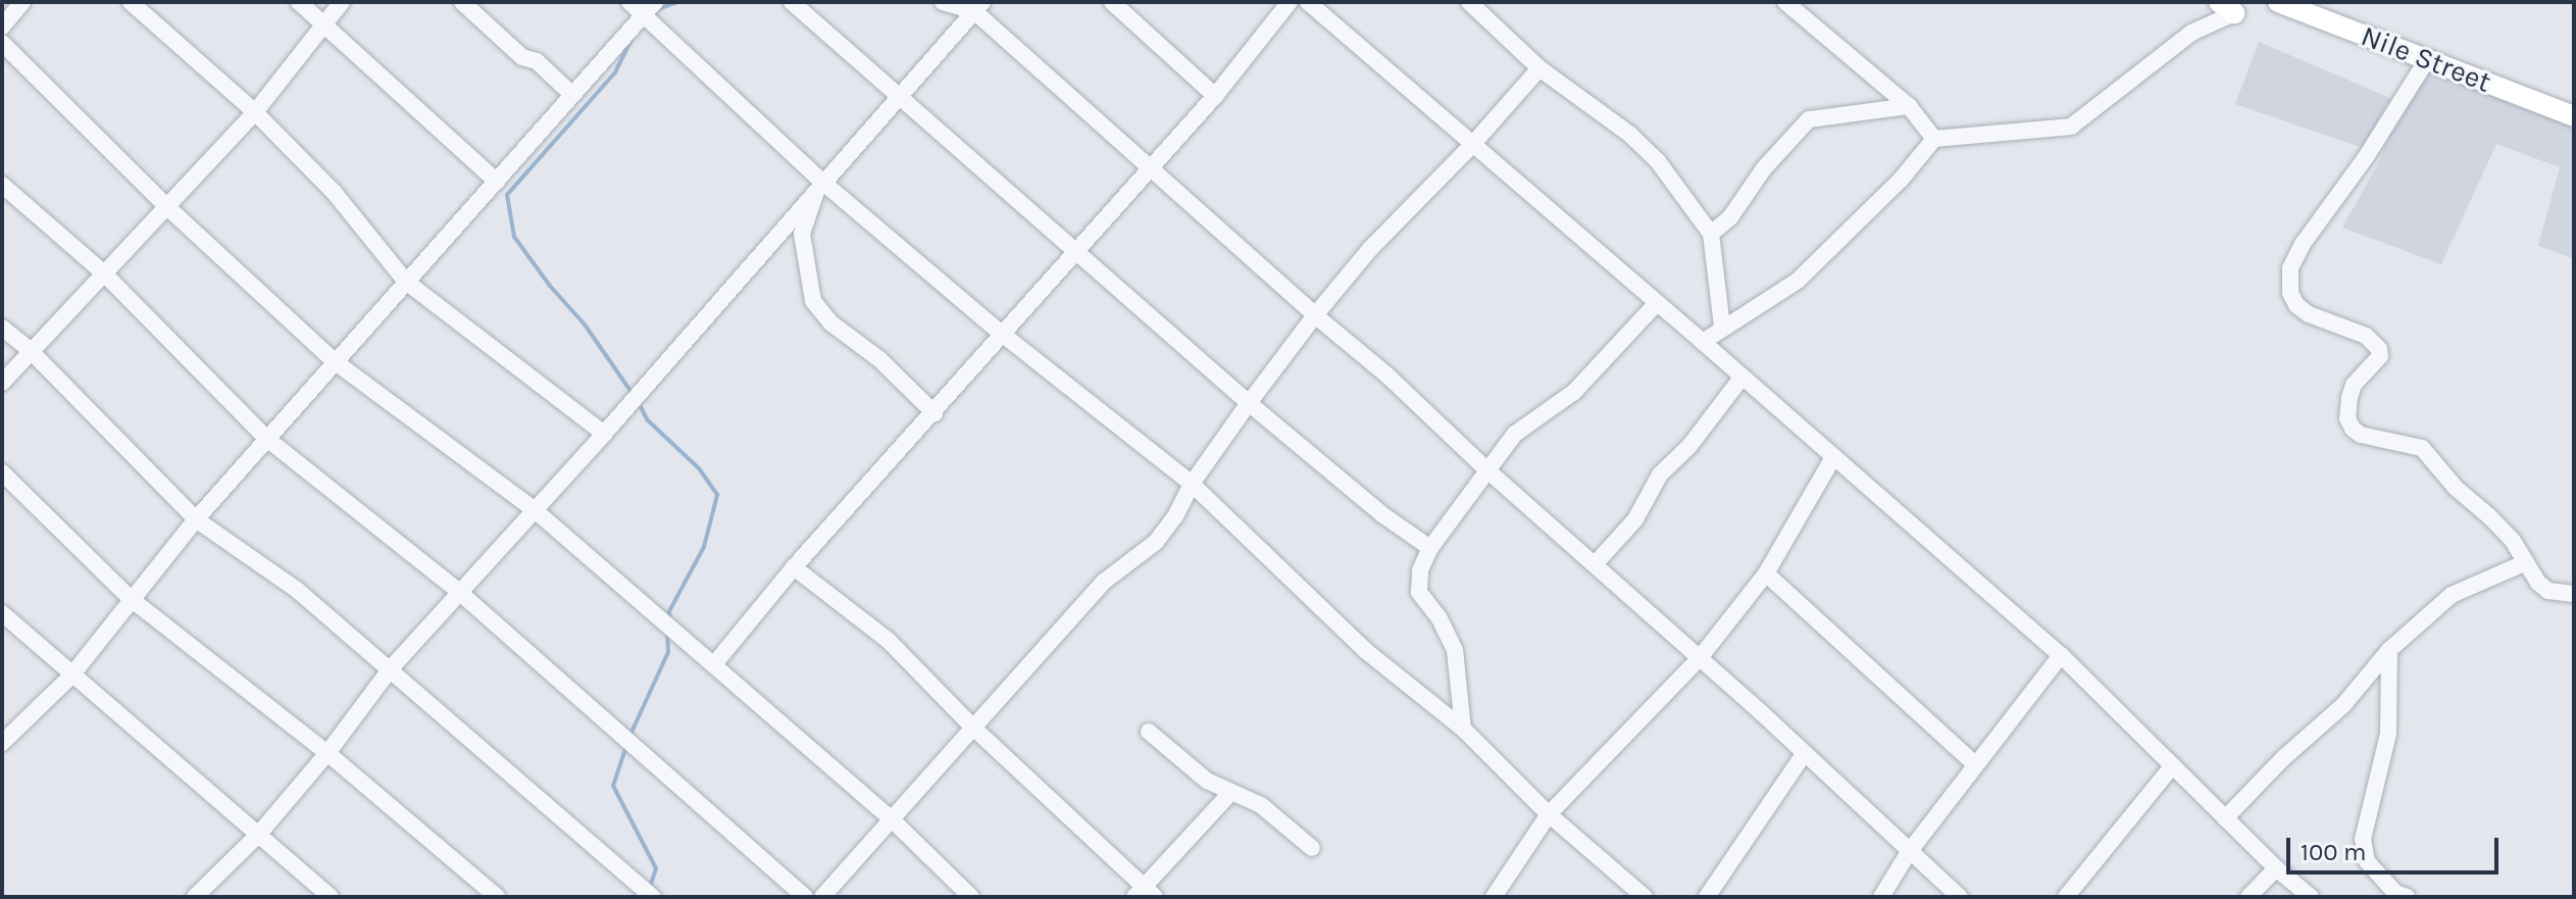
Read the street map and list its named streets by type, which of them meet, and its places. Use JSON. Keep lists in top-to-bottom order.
{
  "streets": {
    "main road": ["Nile Street"]
  },
  "scale_bar": "100 m"
}
